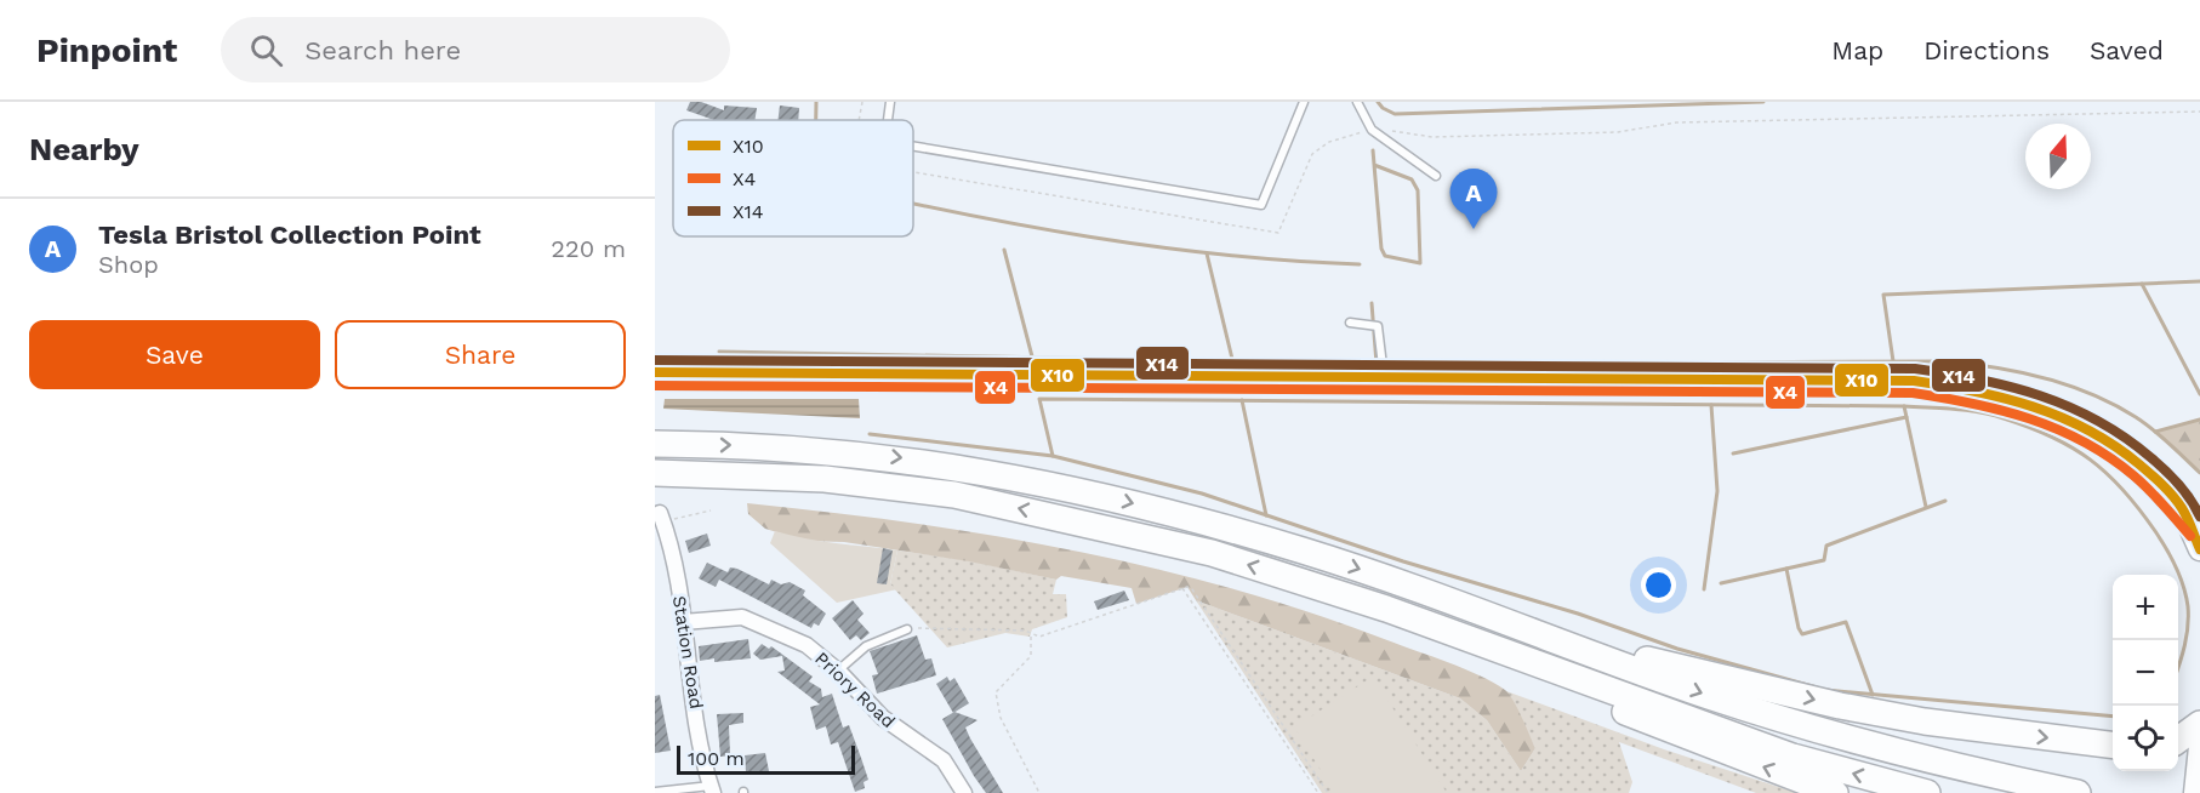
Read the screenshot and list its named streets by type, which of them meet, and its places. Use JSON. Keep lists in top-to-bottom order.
{
  "streets": {
    "street": ["Station Road", "Priory Road"]
  },
  "crossings": [
    ["Station Road", "Priory Road"]
  ],
  "lines": ["transit line X14", "transit line X10", "transit line X4"],
  "legend": ["X10", "X4", "X14"],
  "scale_bar": "100 m",
  "north": "top",
  "page": {
    "header": "Pinpoint",
    "search": "Search here",
    "nav": ["Map", "Directions", "Saved"],
    "heading": "Nearby",
    "pins": "A",
    "list": [
      {
        "mark": "A",
        "name": "Tesla Bristol Collection Point",
        "note": "Shop",
        "value": "220 m"
      }
    ],
    "buttons": ["Save", "Share"],
    "map_buttons": ["+", "−"],
    "scale": "100 m"
  }
}
